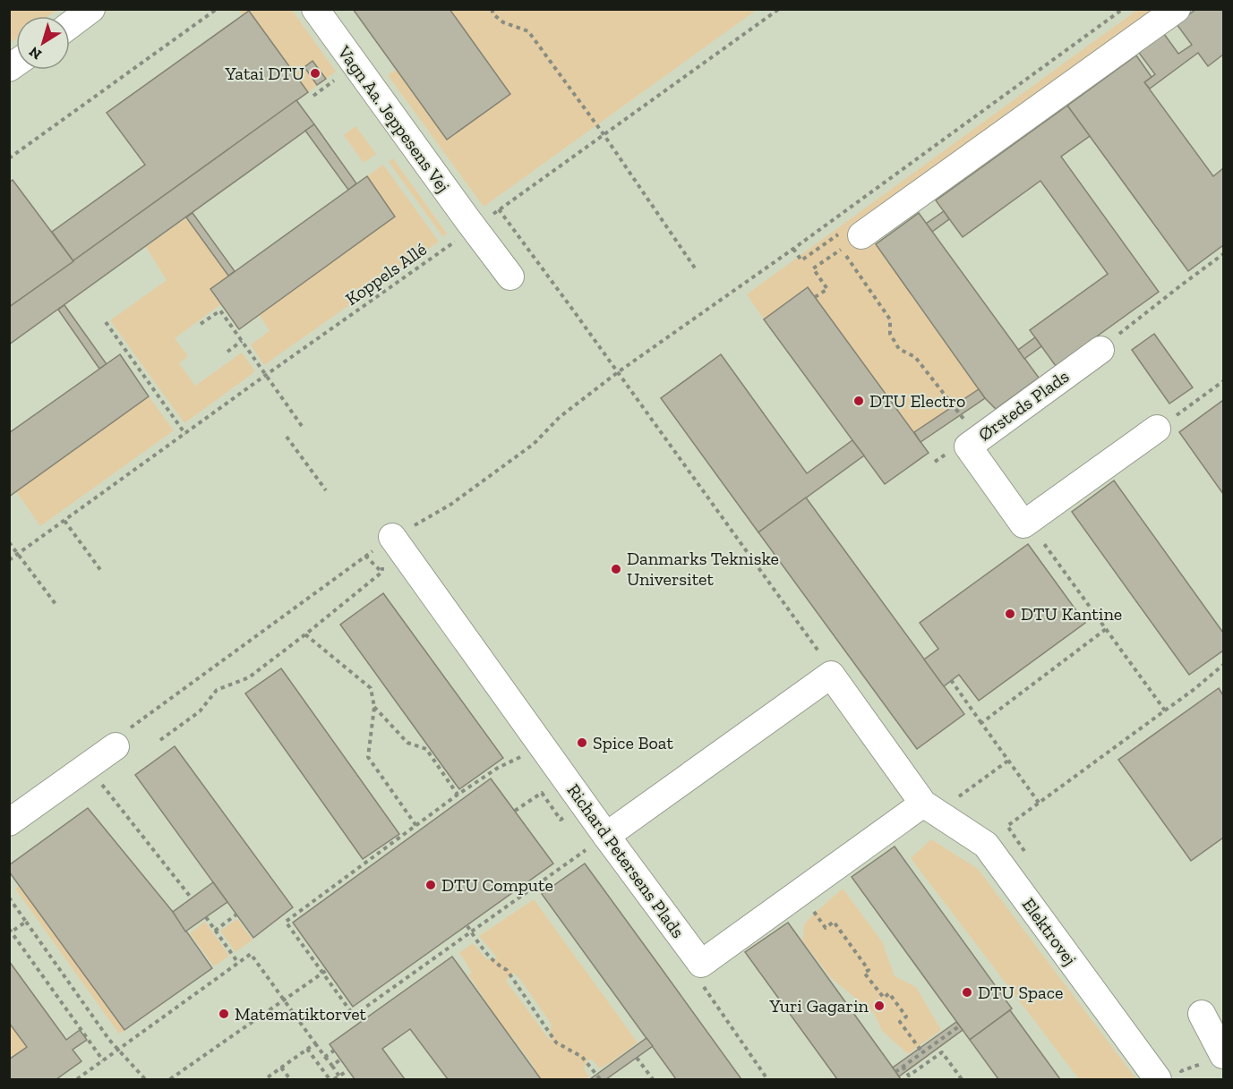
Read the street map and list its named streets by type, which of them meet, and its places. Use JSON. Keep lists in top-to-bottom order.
{
  "streets": {
    "street": [
      "Vagn Aa. Jeppesens Vej",
      "Ørsteds Plads",
      "Richard Petersens Plads",
      "Elektrovej"
    ],
    "path": ["Koppels Allé"]
  },
  "crossings": [
    ["Vagn Aa. Jeppesens Vej", "Koppels Allé"]
  ],
  "places": [
    "Yatai DTU",
    "DTU Electro",
    "Danmarks Tekniske Universitet",
    "DTU Kantine",
    "Spice Boat",
    "DTU Compute",
    "DTU Space",
    "Yuri Gagarin",
    "Matematiktorvet"
  ],
  "north": "bottom left"
}
